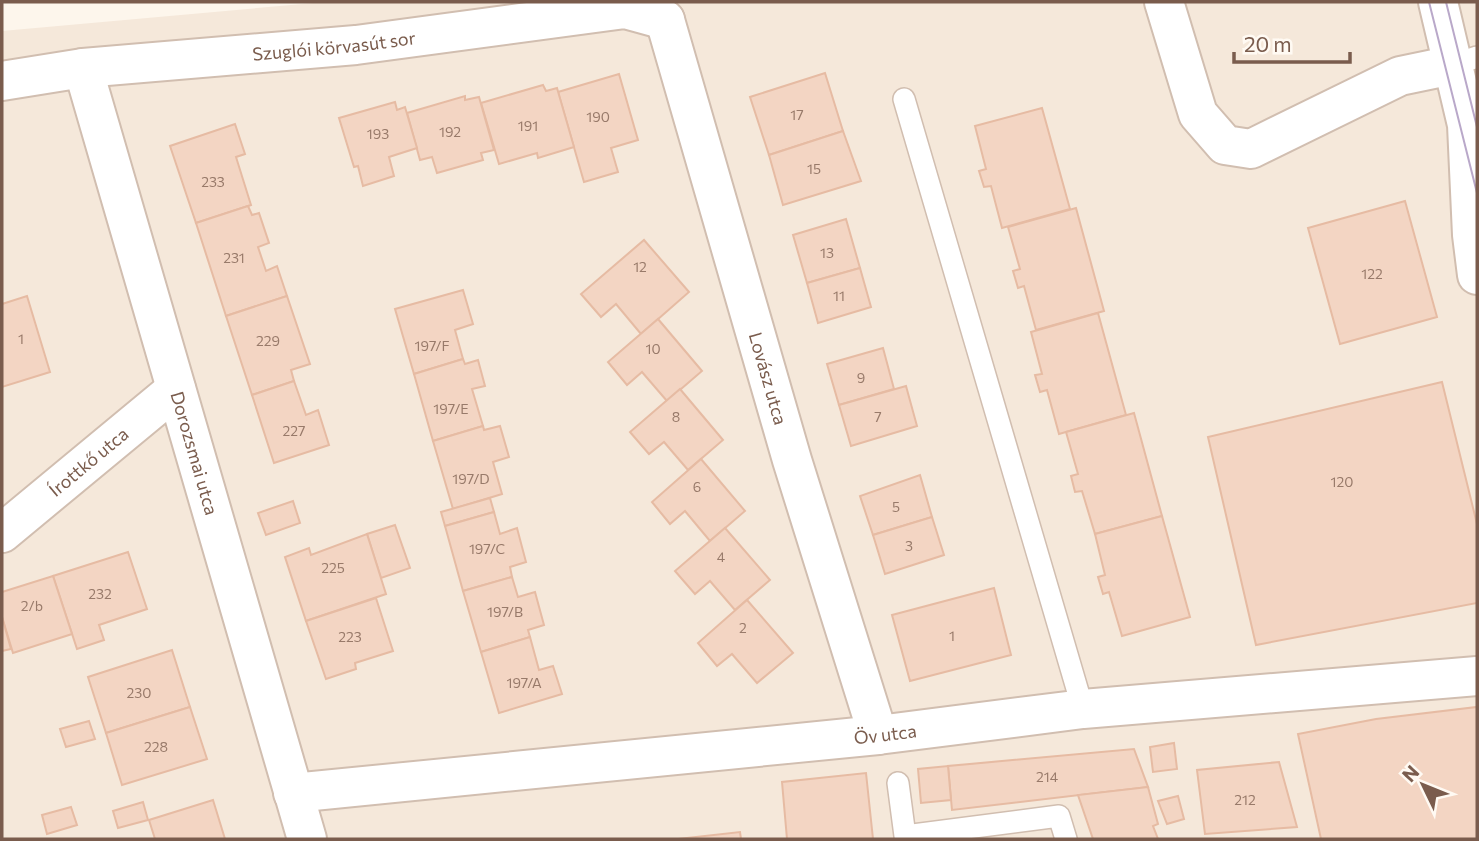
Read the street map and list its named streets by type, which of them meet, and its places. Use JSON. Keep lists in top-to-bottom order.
{
  "streets": {
    "street": [
      "Szuglói körvasút sor",
      "Lovász utca",
      "Dorozsmai utca",
      "Írottkő utca",
      "Öv utca"
    ]
  },
  "crossings": [
    ["Szuglói körvasút sor", "Lovász utca"],
    ["Szuglói körvasút sor", "Dorozsmai utca"],
    ["Lovász utca", "Öv utca"],
    ["Dorozsmai utca", "Írottkő utca"],
    ["Dorozsmai utca", "Öv utca"]
  ],
  "house_numbers": [
    "17",
    "190",
    "191",
    "192",
    "193",
    "15",
    "233",
    "13",
    "231",
    "12",
    "122",
    "11",
    "1",
    "229",
    "197/F",
    "10",
    "9",
    "197/E",
    "8",
    "7",
    "227",
    "197/D",
    "120",
    "6",
    "5",
    "3",
    "197/C",
    "4",
    "225",
    "232",
    "2/b",
    "197/B",
    "2",
    "1",
    "223",
    "197/A",
    "230",
    "228",
    "214",
    "212"
  ],
  "scale_bar": "20 m",
  "north": "top left"
}
